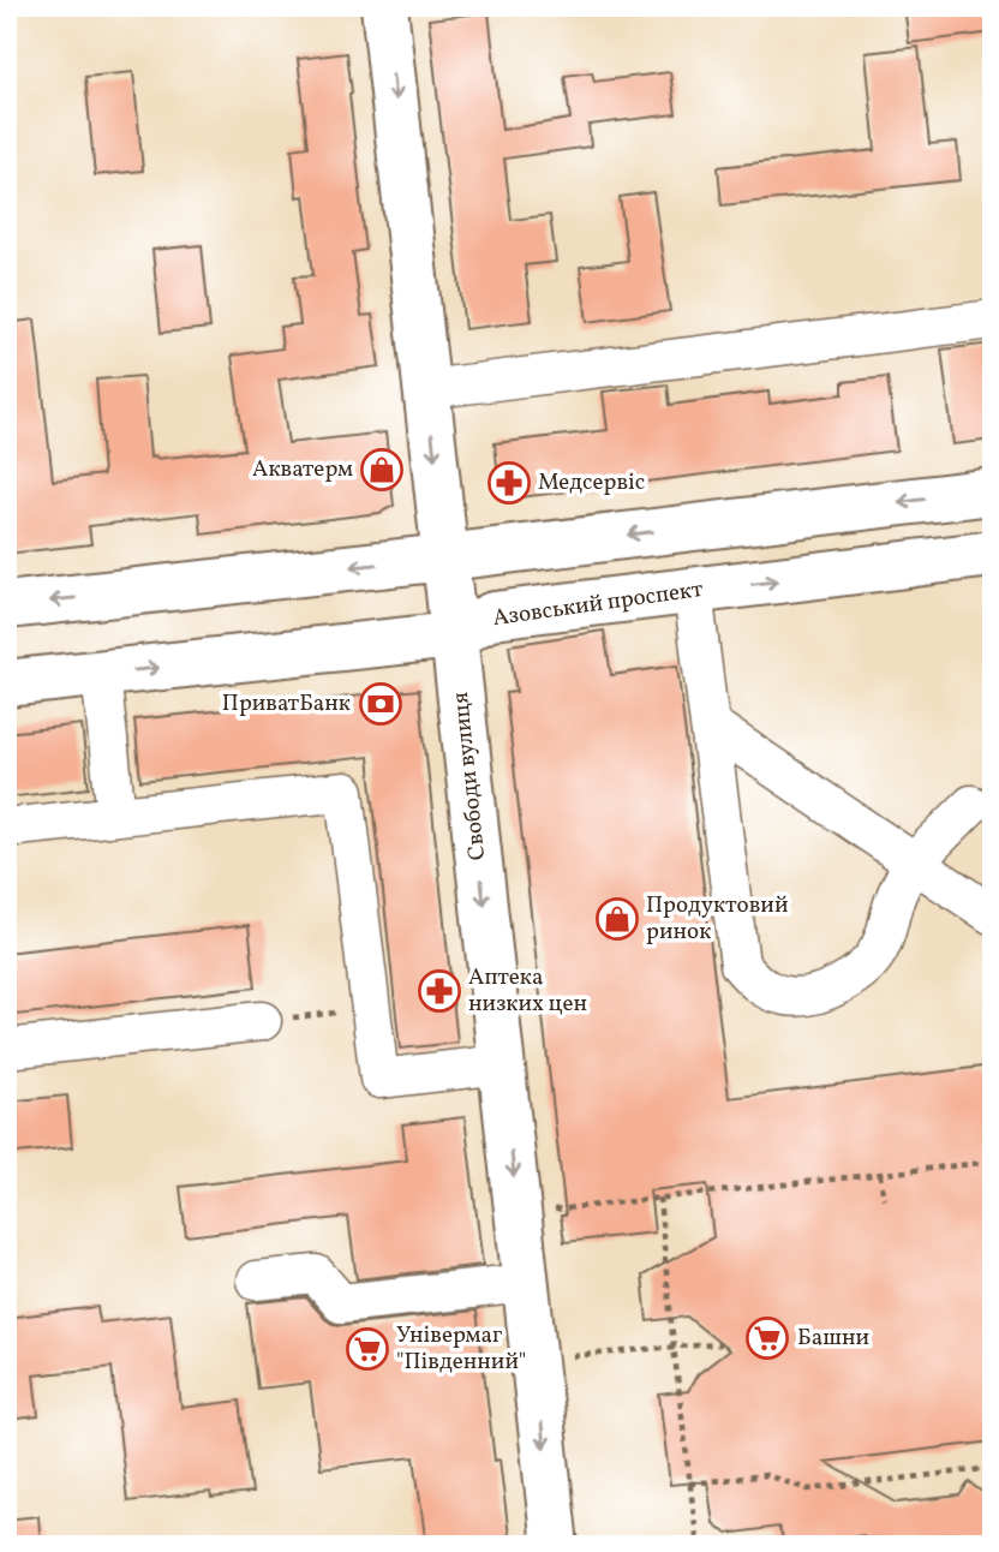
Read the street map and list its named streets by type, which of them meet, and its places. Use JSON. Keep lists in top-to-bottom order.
{
  "streets": {
    "main road": ["Азовський проспект", "Свободи вулиця"]
  },
  "crossings": [
    ["Азовський проспект", "Свободи вулиця"]
  ],
  "one_way": ["Свободи вулиця"],
  "places": {
    "shop": ["Акватерм", "Продуктовий ринок"],
    "pharmacy": ["Медсервіс", "Аптека низких цен"],
    "bank": ["ПриватБанк"],
    "supermarket": ["Башни", "Універмаг \"Південний\""]
  }
}
